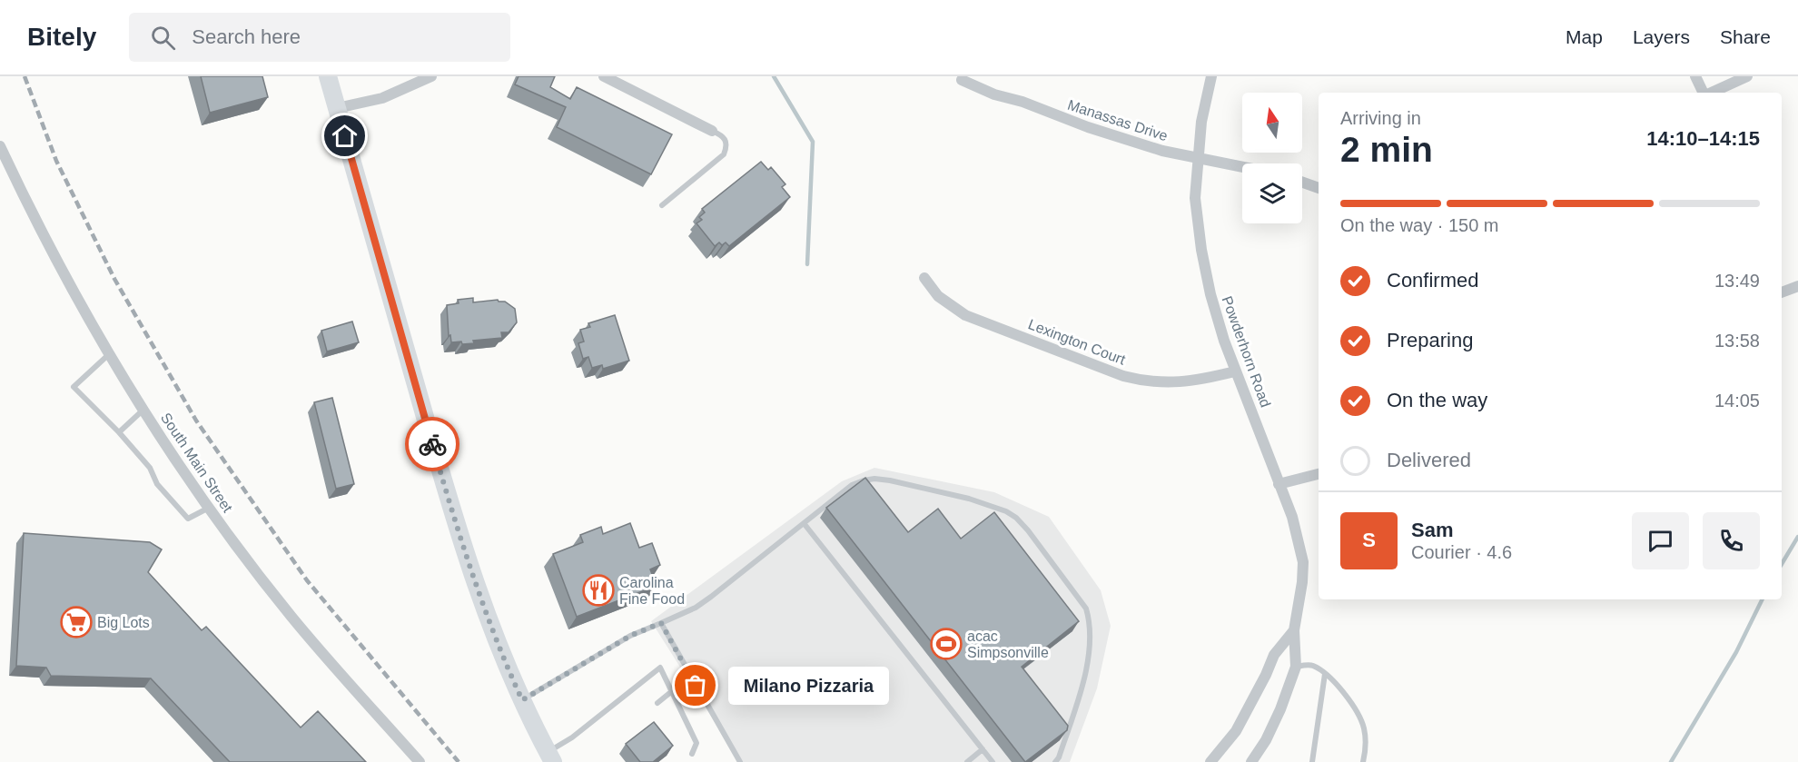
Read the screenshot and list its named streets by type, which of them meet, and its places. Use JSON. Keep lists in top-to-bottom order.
{
  "streets": {
    "street": [
      "Manassas Drive",
      "Lexington Court",
      "Powderhorn Road",
      "South Main Street"
    ]
  },
  "crossings": [
    ["Manassas Drive", "Powderhorn Road"],
    ["Lexington Court", "Powderhorn Road"]
  ],
  "places": {
    "restaurant": ["Carolina Fine Food"],
    "supermarket": ["Big Lots"],
    "sports": ["acac Simpsonville"],
    "other": ["Milano Pizzaria"]
  },
  "north": "top",
  "page": {
    "header": "Bitely",
    "search": "Search here",
    "nav": ["Map", "Layers", "Share"],
    "heading": ["2 min", "Arriving in", "14:10–14:15"],
    "panel": ["Sam", "Courier · 4.6"],
    "bar": "On the way · 150 m",
    "list": [
      ["Confirmed", "13:49"],
      ["Preparing", "13:58"],
      ["On the way", "14:05"],
      "Delivered"
    ],
    "round": "S",
    "bubble": "Milano Pizzaria"
  }
}
